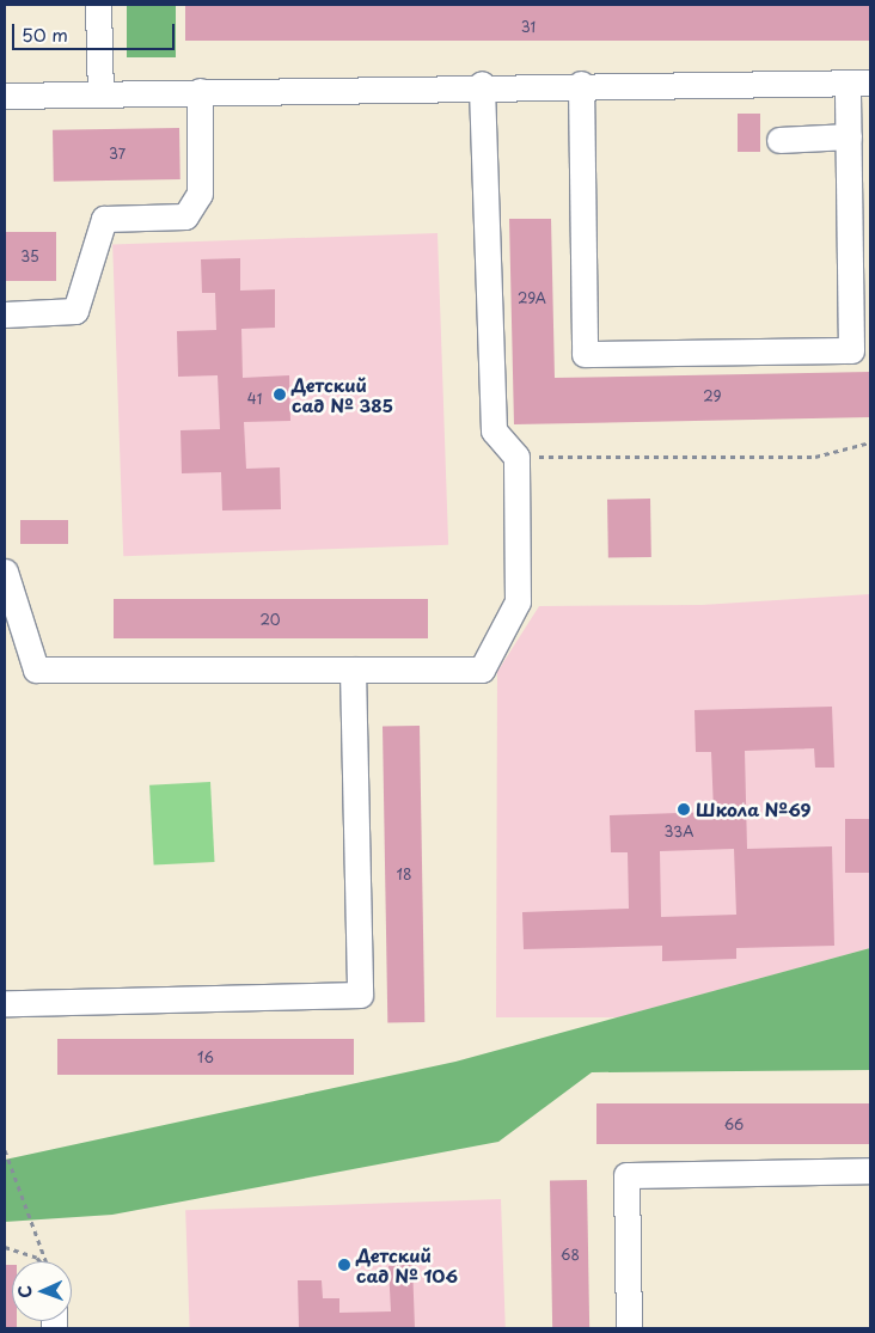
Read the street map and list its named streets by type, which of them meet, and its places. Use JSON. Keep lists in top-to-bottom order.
{
  "places": ["Детский сад № 385", "Школа №69", "Детский сад № 106"],
  "house_numbers": [
    "31",
    "37",
    "35",
    "29А",
    "29",
    "41",
    "20",
    "33А",
    "18",
    "16",
    "66",
    "68"
  ],
  "scale_bar": "50 m",
  "north": "left"
}
